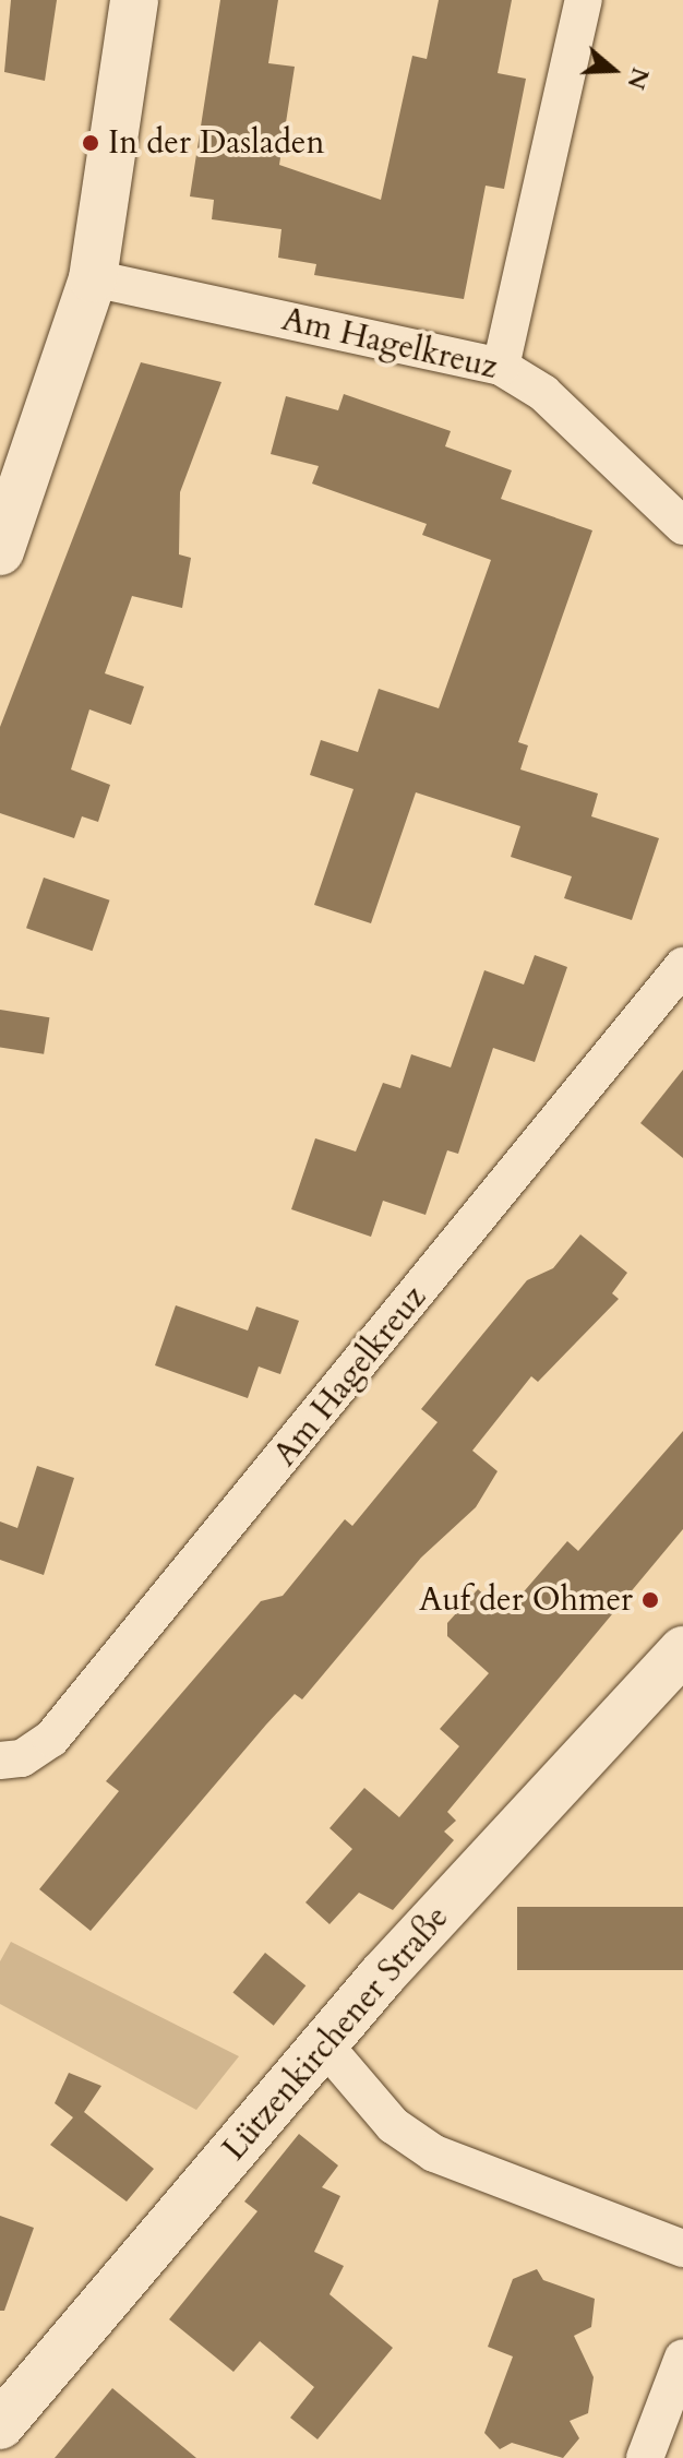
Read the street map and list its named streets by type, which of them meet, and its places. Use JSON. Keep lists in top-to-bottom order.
{
  "streets": {
    "main road": ["Lützenkirchener Straße"],
    "street": ["Am Hagelkreuz"]
  },
  "places": ["In der Dasladen", "Auf der Ohmer"],
  "north": "right"
}
